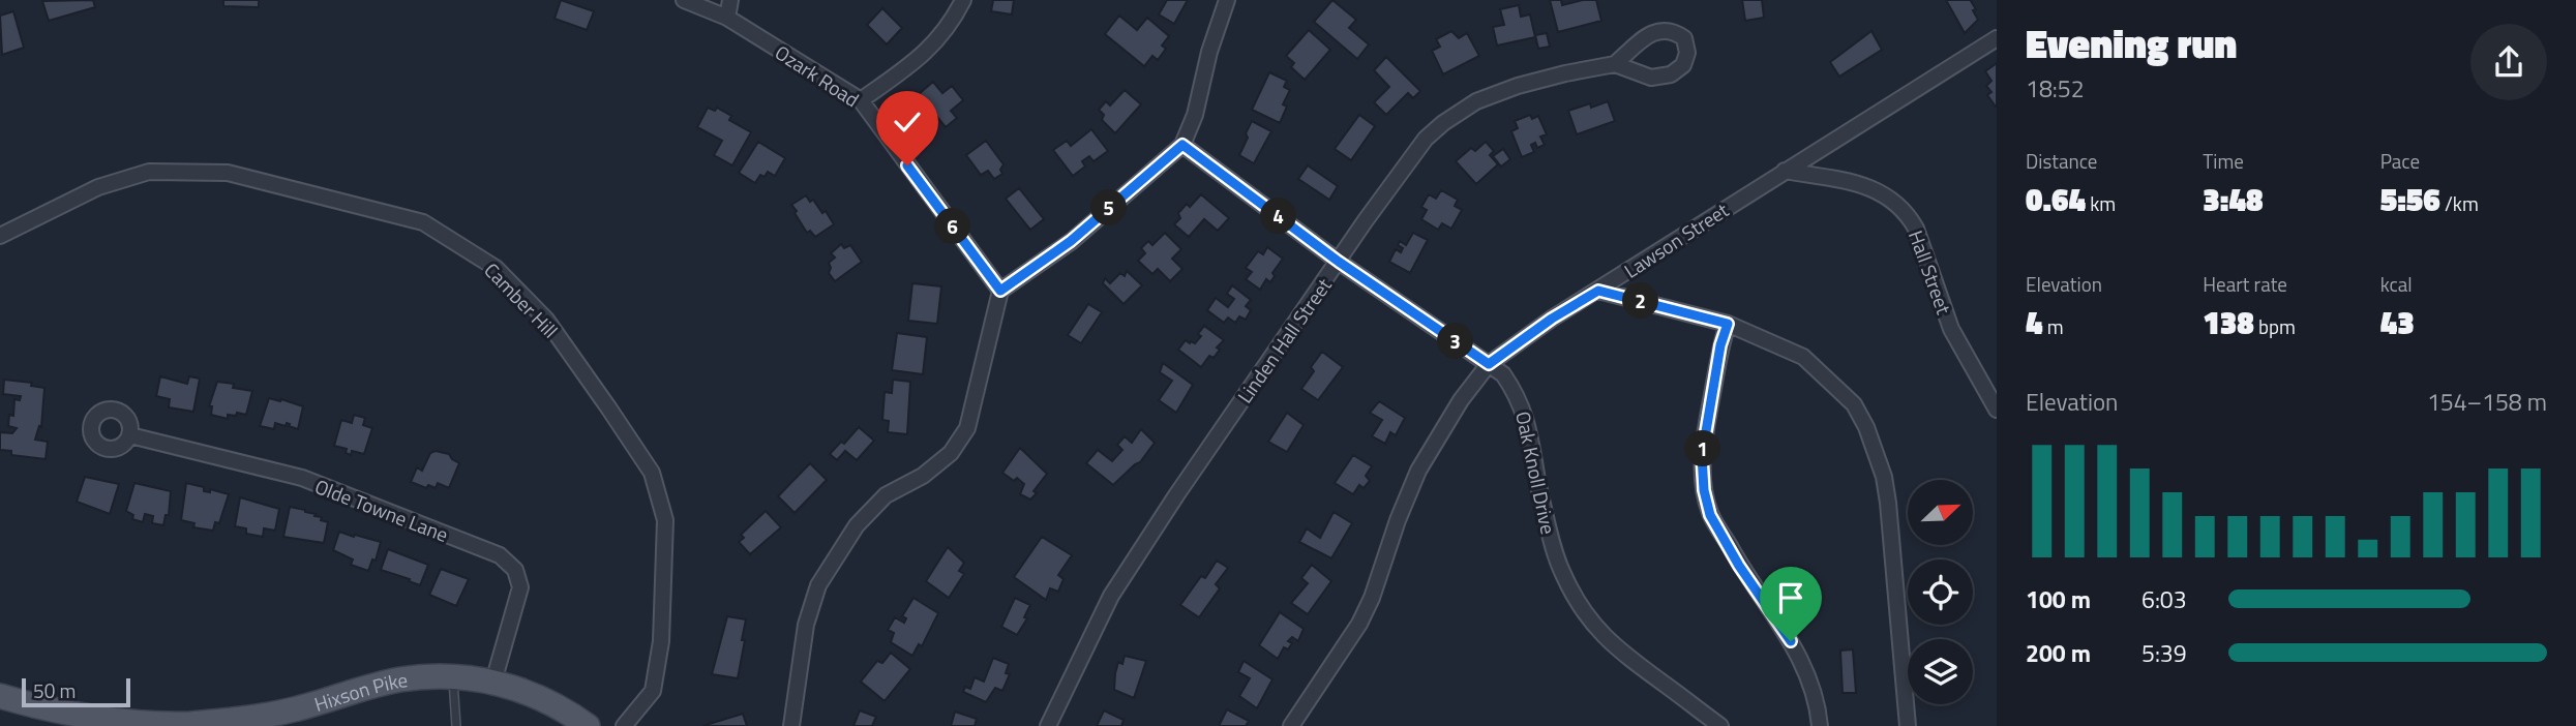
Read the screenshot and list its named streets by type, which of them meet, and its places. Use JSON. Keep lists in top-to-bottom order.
{
  "streets": {
    "main road": ["Hixson Pike"],
    "street": [
      "Ozark Road",
      "Lawson Street",
      "Hall Street",
      "Camber Hill",
      "Linden Hall Street",
      "Oak Knoll Drive",
      "Olde Towne Lane"
    ]
  },
  "crossings": [
    ["Lawson Street", "Hall Street"],
    ["Lawson Street", "Oak Knoll Drive"],
    ["Linden Hall Street", "Oak Knoll Drive"],
    ["Olde Towne Lane", "Hixson Pike"]
  ],
  "scale_bar": "50 m",
  "north": "top right",
  "page": {
    "heading": ["Evening run", "18:52"],
    "stats": [
      ["Distance", "0.64 km"],
      ["Time", "3:48"],
      ["Pace", "5:56 /km"],
      ["Elevation", "4 m"],
      ["Heart rate", "138 bpm"],
      ["kcal", "43"]
    ],
    "pins": [
      "5",
      "4",
      "6",
      "2",
      "3",
      "1"
    ],
    "chart": ["Elevation", "154–158 m"],
    "list": [
      {
        "name": "100 m",
        "note": "6:03"
      },
      {
        "name": "200 m",
        "note": "5:39"
      }
    ],
    "scale": "50 m"
  }
}
